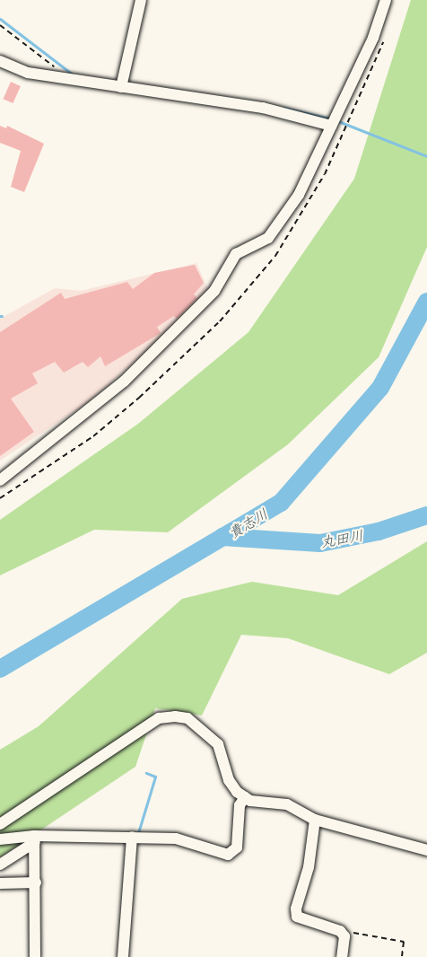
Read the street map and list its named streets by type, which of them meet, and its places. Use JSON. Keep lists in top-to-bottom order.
{
  "water": ["貴志川", "丸田川"]
}
